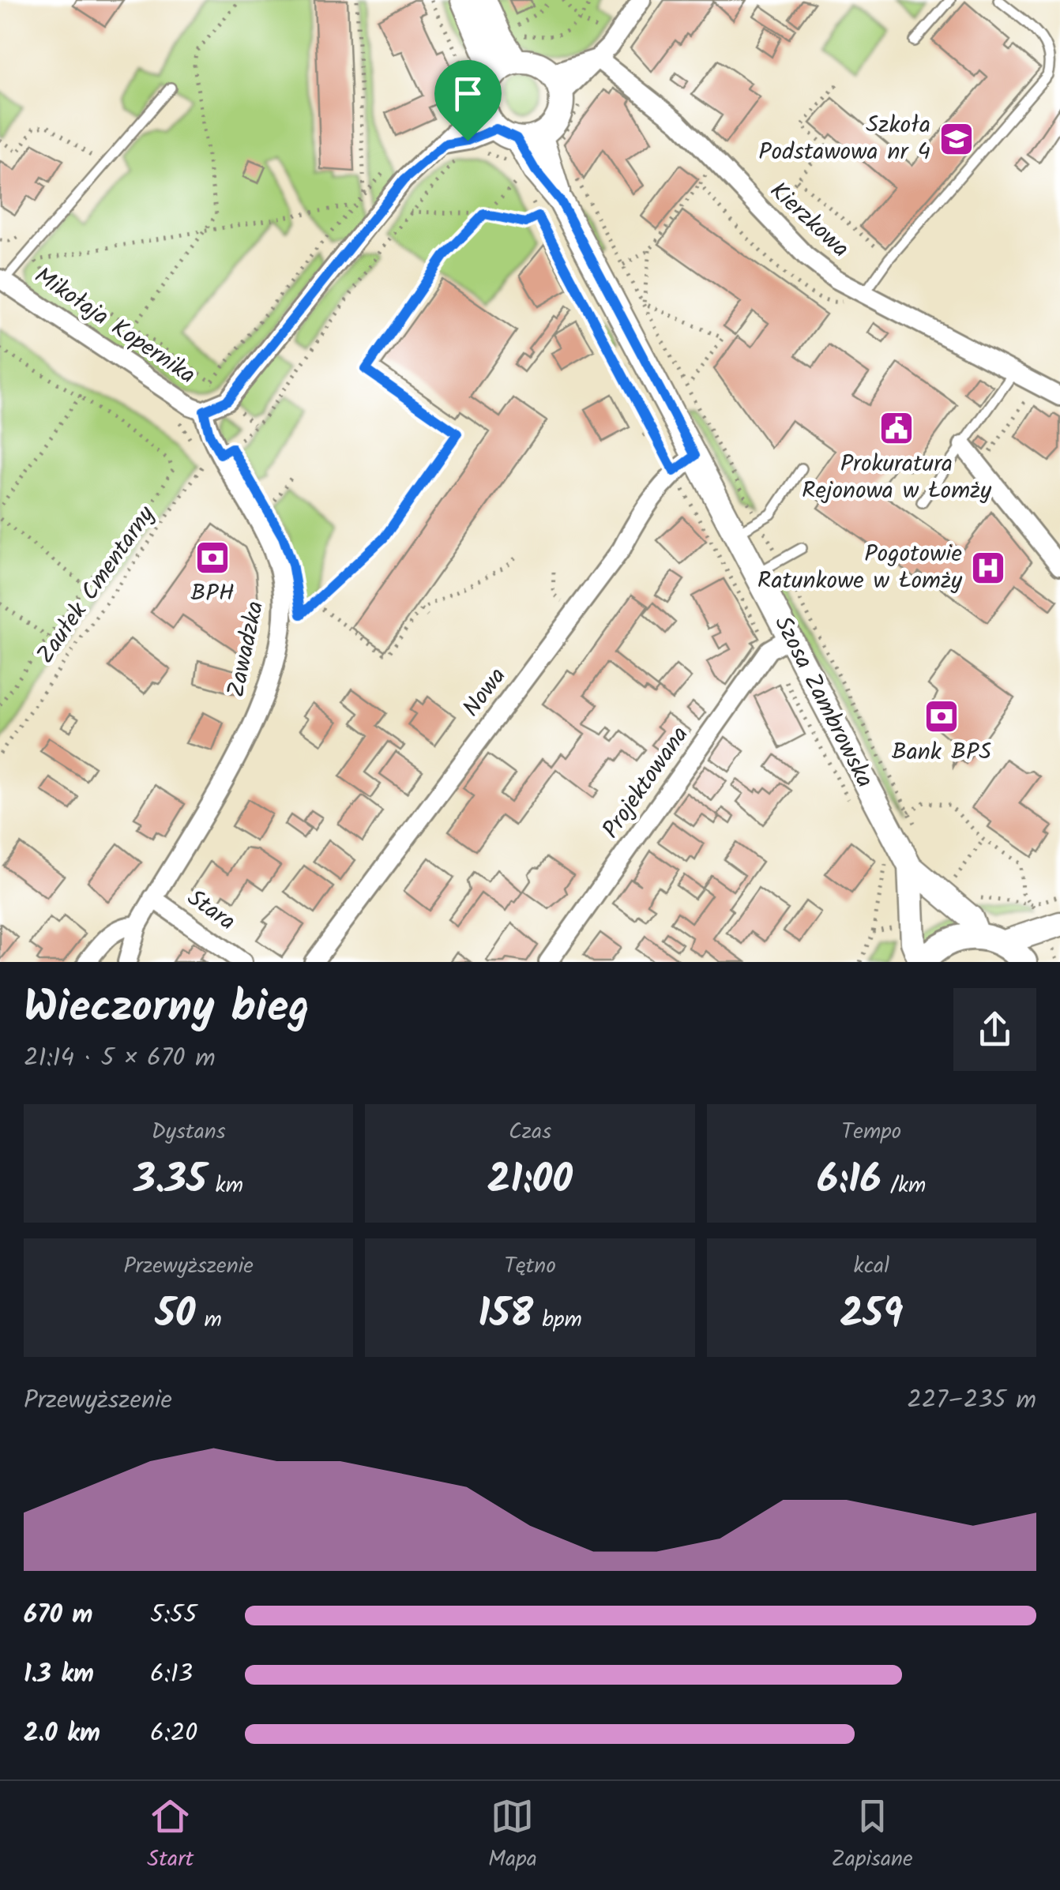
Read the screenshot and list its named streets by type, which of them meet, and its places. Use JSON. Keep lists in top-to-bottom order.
{
  "streets": {
    "street": [
      "Kierzkowa",
      "Mikołaja Kopernika",
      "Zawadzka",
      "Nowa",
      "Szosa Zambrowska",
      "Projektowana",
      "Stara"
    ],
    "path": ["Zaułek Cmentarny"]
  },
  "crossings": [
    ["Mikołaja Kopernika", "Zawadzka"],
    ["Zaułek Cmentarny", "Zawadzka"],
    ["Zawadzka", "Stara"],
    ["Nowa", "Szosa Zambrowska"],
    ["Szosa Zambrowska", "Projektowana"]
  ],
  "places": {
    "school or university": ["Szkoła Podstawowa nr 4"],
    "public building": ["Prokuratura Rejonowa w Łomży"],
    "bank": ["BPH", "Bank BPS"],
    "hospital": ["Pogotowie Ratunkowe w Łomży"]
  },
  "page": {
    "heading": ["Wieczorny bieg", "21:14 · 5 × 670 m"],
    "stats": [
      ["Dystans", "3.35 km"],
      ["Czas", "21:00"],
      ["Tempo", "6:16 /km"],
      ["Przewyższenie", "50 m"],
      ["Tętno", "158 bpm"],
      ["kcal", "259"]
    ],
    "chart": ["Przewyższenie", "227–235 m"],
    "list": [
      {
        "name": "670 m",
        "note": "5:55"
      },
      {
        "name": "1.3 km",
        "note": "6:13"
      },
      {
        "name": "2.0 km",
        "note": "6:20"
      }
    ],
    "tabs": ["Start", "Mapa", "Zapisane"]
  }
}
